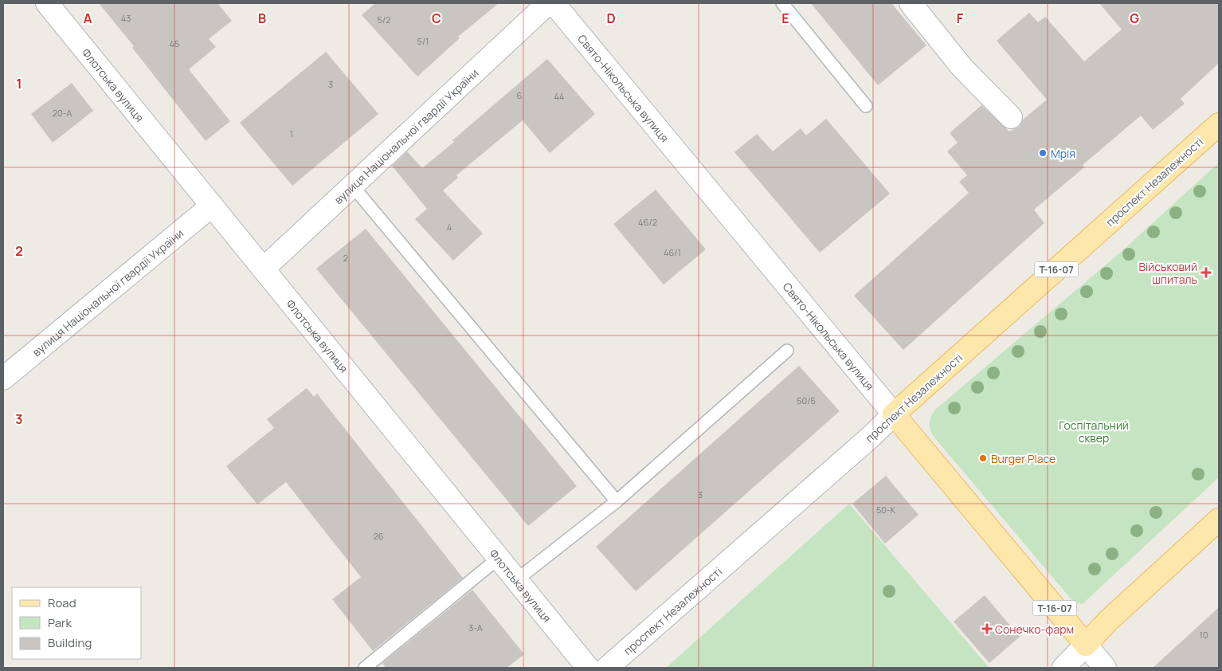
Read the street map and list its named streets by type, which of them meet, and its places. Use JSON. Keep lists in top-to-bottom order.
{
  "streets": {
    "main road": ["Свято-Нікольська вулиця", "проспект Незалежності", "Т-16-07"],
    "street": ["Флотська вулиця", "вулиця Національної гвардії України"]
  },
  "crossings": [
    ["Флотська вулиця", "вулиця Національної гвардії України"],
    ["Свято-Нікольська вулиця", "проспект Незалежності"]
  ],
  "parks": ["Госпітальний сквер"],
  "places": {
    "other": ["Мрія", "Burger Place"],
    "health": ["Військовий шпиталь", "Сонечко-фарм"]
  },
  "house_numbers": [
    "43",
    "5/2",
    "5/1",
    "45",
    "3",
    "6",
    "44",
    "20-А",
    "1",
    "46/2",
    "4",
    "46/1",
    "2",
    "50/5",
    "3",
    "50-К",
    "26",
    "3-А",
    "10"
  ],
  "legend": ["Road", "Park", "Building"],
  "grid": {
    "columns": [
      "A",
      "B",
      "C",
      "D",
      "E",
      "F",
      "G"
    ],
    "rows": ["1", "2", "3"]
  }
}
